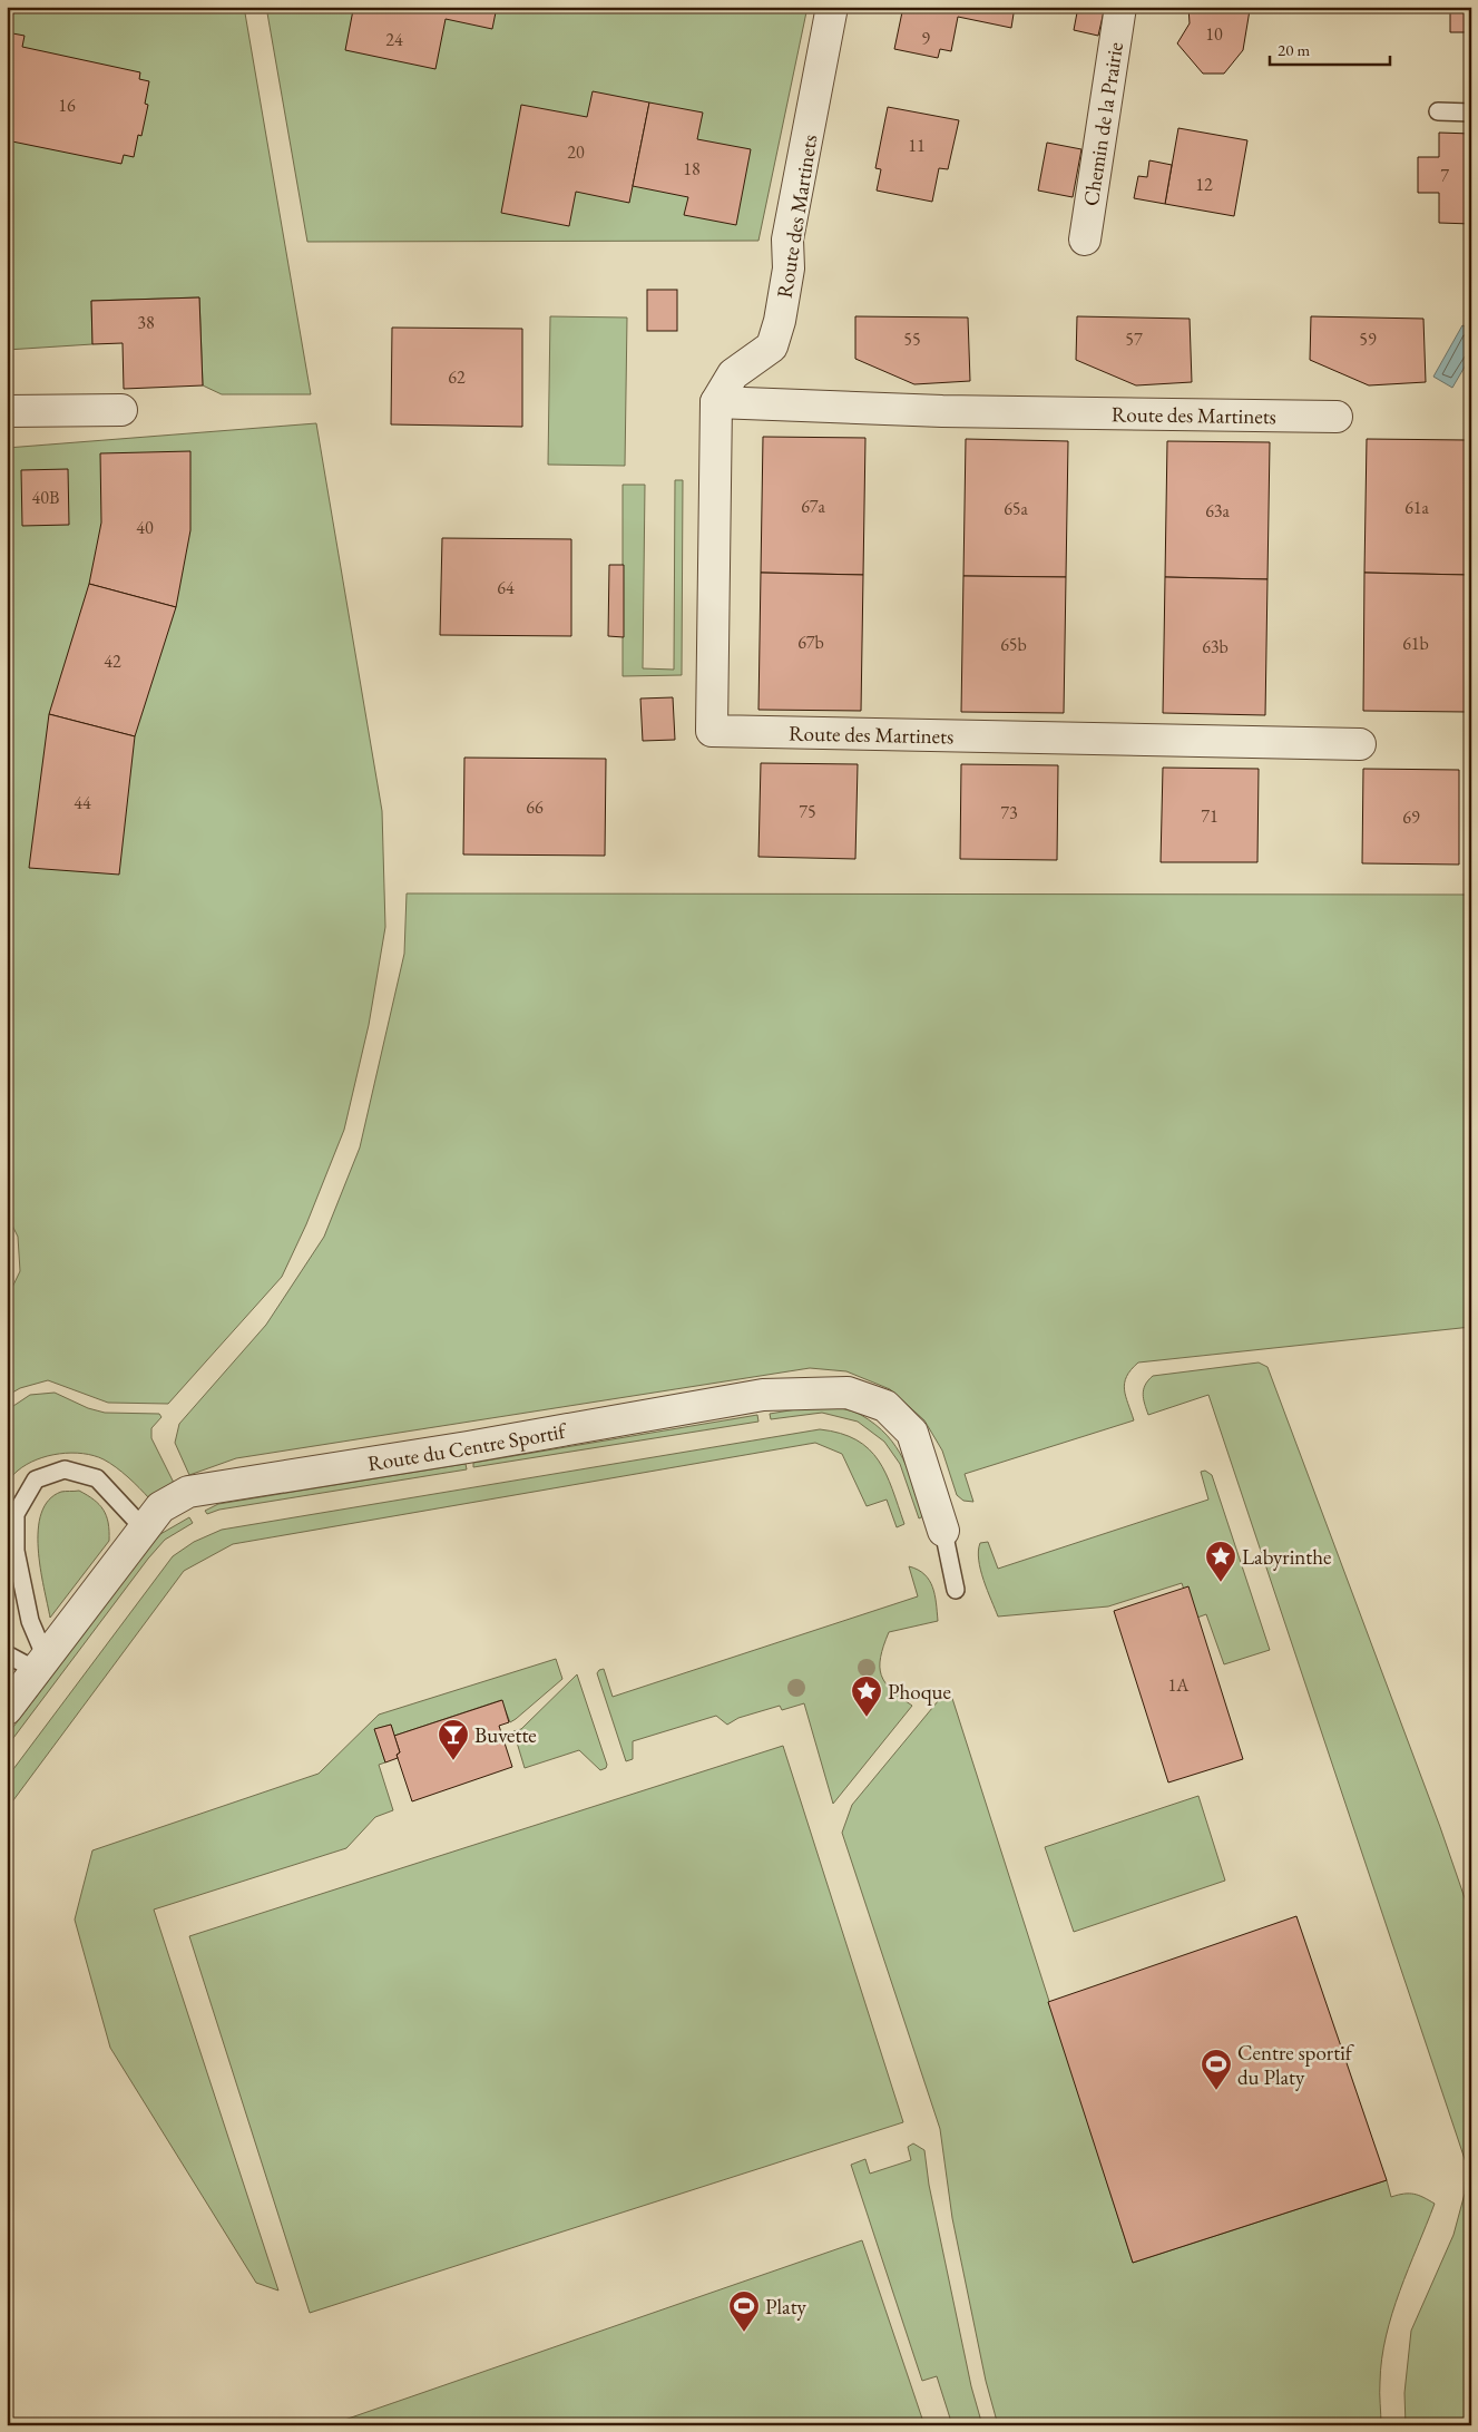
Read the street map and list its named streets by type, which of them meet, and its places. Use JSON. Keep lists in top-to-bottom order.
{
  "streets": {
    "street": ["Chemin de la Prairie", "Route des Martinets", "Route du Centre Sportif"]
  },
  "places": {
    "place": ["Labyrinthe", "Phoque"],
    "bar": ["Buvette"],
    "sports": ["Centre sportif du Platy", "Platy"]
  },
  "house_numbers": [
    "10",
    "9",
    "24",
    "16",
    "11",
    "20",
    "18",
    "7",
    "12",
    "38",
    "55",
    "57",
    "59",
    "62",
    "40B",
    "67a",
    "61a",
    "65a",
    "63a",
    "40",
    "64",
    "67b",
    "61b",
    "65b",
    "63b",
    "42",
    "44",
    "66",
    "75",
    "73",
    "71",
    "69",
    "1A"
  ],
  "scale_bar": "20 m"
}
